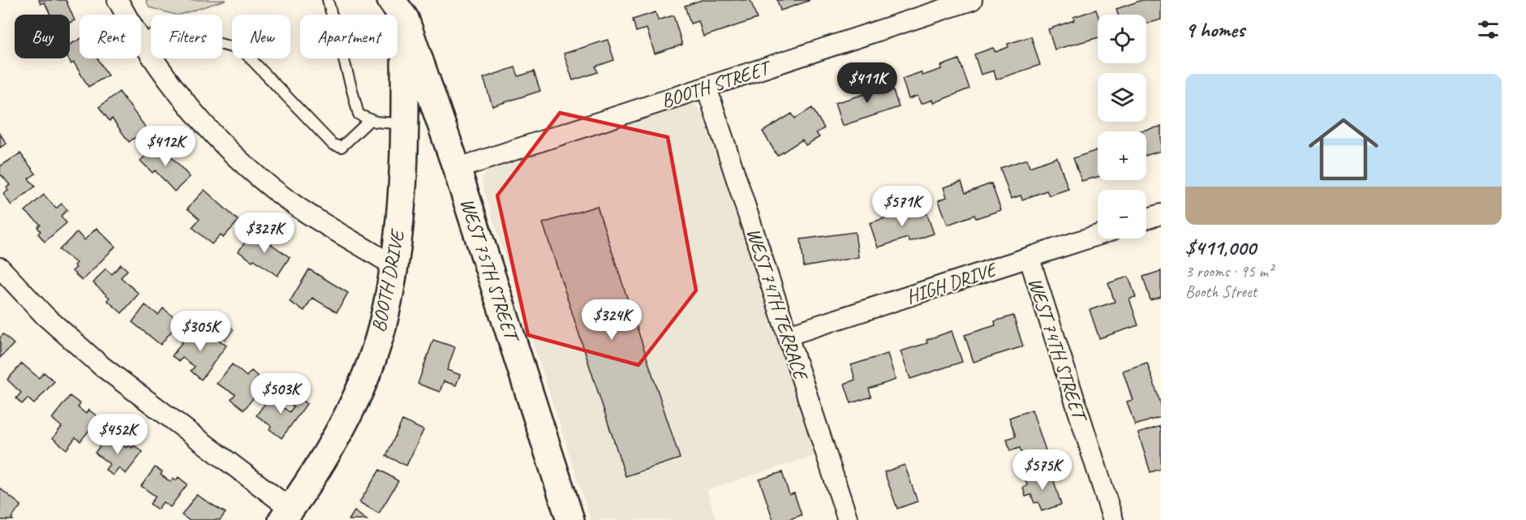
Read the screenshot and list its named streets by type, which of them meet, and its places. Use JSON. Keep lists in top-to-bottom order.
{
  "streets": {
    "main road": ["WEST 75TH STREET", "BOOTH DRIVE"],
    "street": [
      "BOOTH STREET",
      "HIGH DRIVE",
      "WEST 74TH TERRACE",
      "WEST 74TH STREET"
    ]
  },
  "crossings": [
    ["BOOTH STREET", "WEST 75TH STREET"],
    ["BOOTH STREET", "WEST 74TH TERRACE"],
    ["WEST 75TH STREET", "BOOTH DRIVE"],
    ["HIGH DRIVE", "WEST 74TH TERRACE"],
    ["HIGH DRIVE", "WEST 74TH STREET"]
  ],
  "page": {
    "heading": "9 homes",
    "map_buttons": ["+", "−"],
    "chip": [
      "Buy",
      "Rent",
      "Filters",
      "New",
      "Apartment"
    ],
    "list": [
      {
        "name": "$411,000",
        "note": "3 rooms · 95 m² · Booth Street"
      }
    ],
    "price": [
      "$411K",
      "$412K",
      "$571K",
      "$327K",
      "$324K",
      "$305K",
      "$503K",
      "$452K",
      "$575K"
    ]
  }
}
